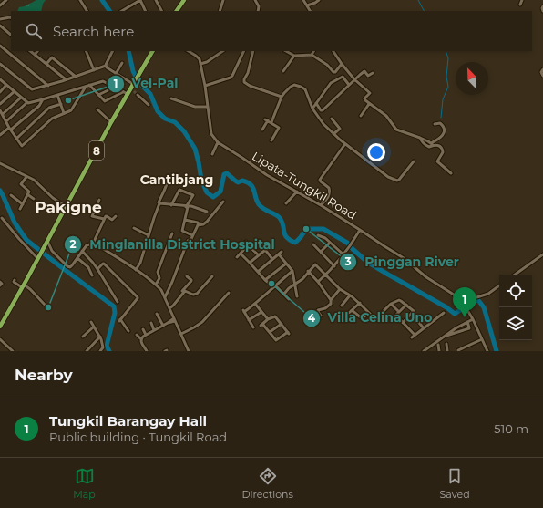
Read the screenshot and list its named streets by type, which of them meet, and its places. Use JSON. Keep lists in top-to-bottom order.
{
  "streets": {
    "highway": ["8"],
    "street": ["Lipata-Tungkil Road"]
  },
  "districts": ["Cantibjang", "Pakigne"],
  "places": [
    "Vel-Pal",
    "Pinggan River",
    "Villa Celina Uno",
    "Minglanilla District Hospital"
  ],
  "north": "top left",
  "page": {
    "search": "Search here",
    "pins": "1",
    "heading": "Nearby",
    "list": [
      {
        "mark": "1",
        "name": "Tungkil Barangay Hall",
        "note": "Public building · Tungkil Road",
        "value": "510 m"
      }
    ],
    "nav": ["Map", "Directions", "Saved"]
  }
}
